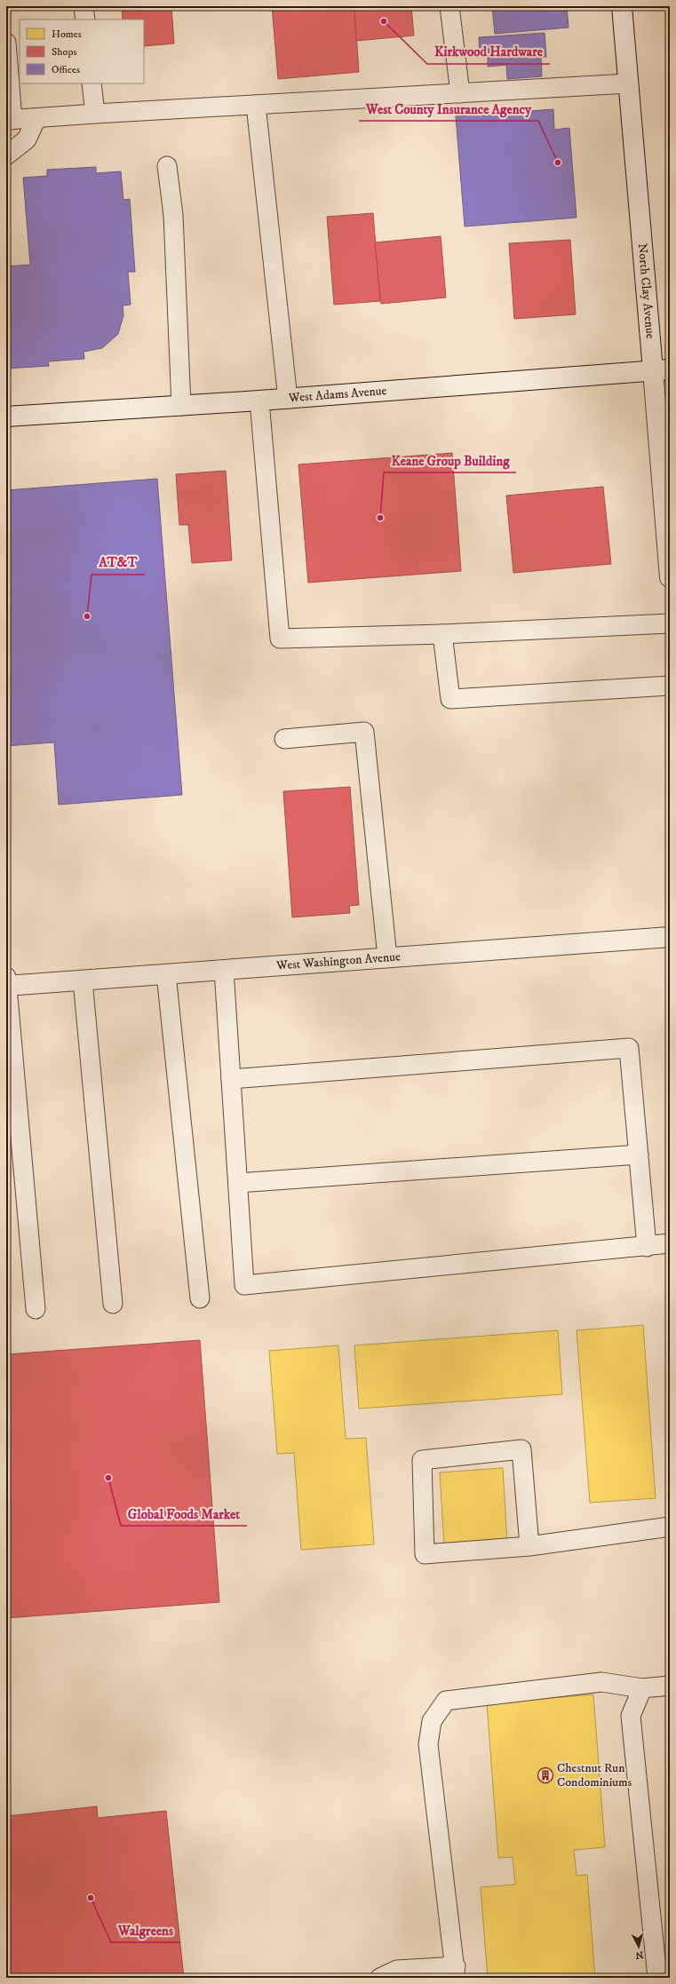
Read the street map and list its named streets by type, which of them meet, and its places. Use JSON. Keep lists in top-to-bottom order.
{
  "streets": {
    "street": ["North Clay Avenue", "West Adams Avenue", "West Washington Avenue"]
  },
  "crossings": [
    ["North Clay Avenue", "West Adams Avenue"]
  ],
  "places": {
    "other": [
      "Kirkwood Hardware",
      "West County Insurance Agency",
      "Keane Group Building",
      "AT&T",
      "Global Foods Market",
      "Walgreens"
    ],
    "building": ["Chestnut Run Condominiums"]
  },
  "legend": ["Homes", "Shops", "Offices"],
  "north": "bottom"
}
